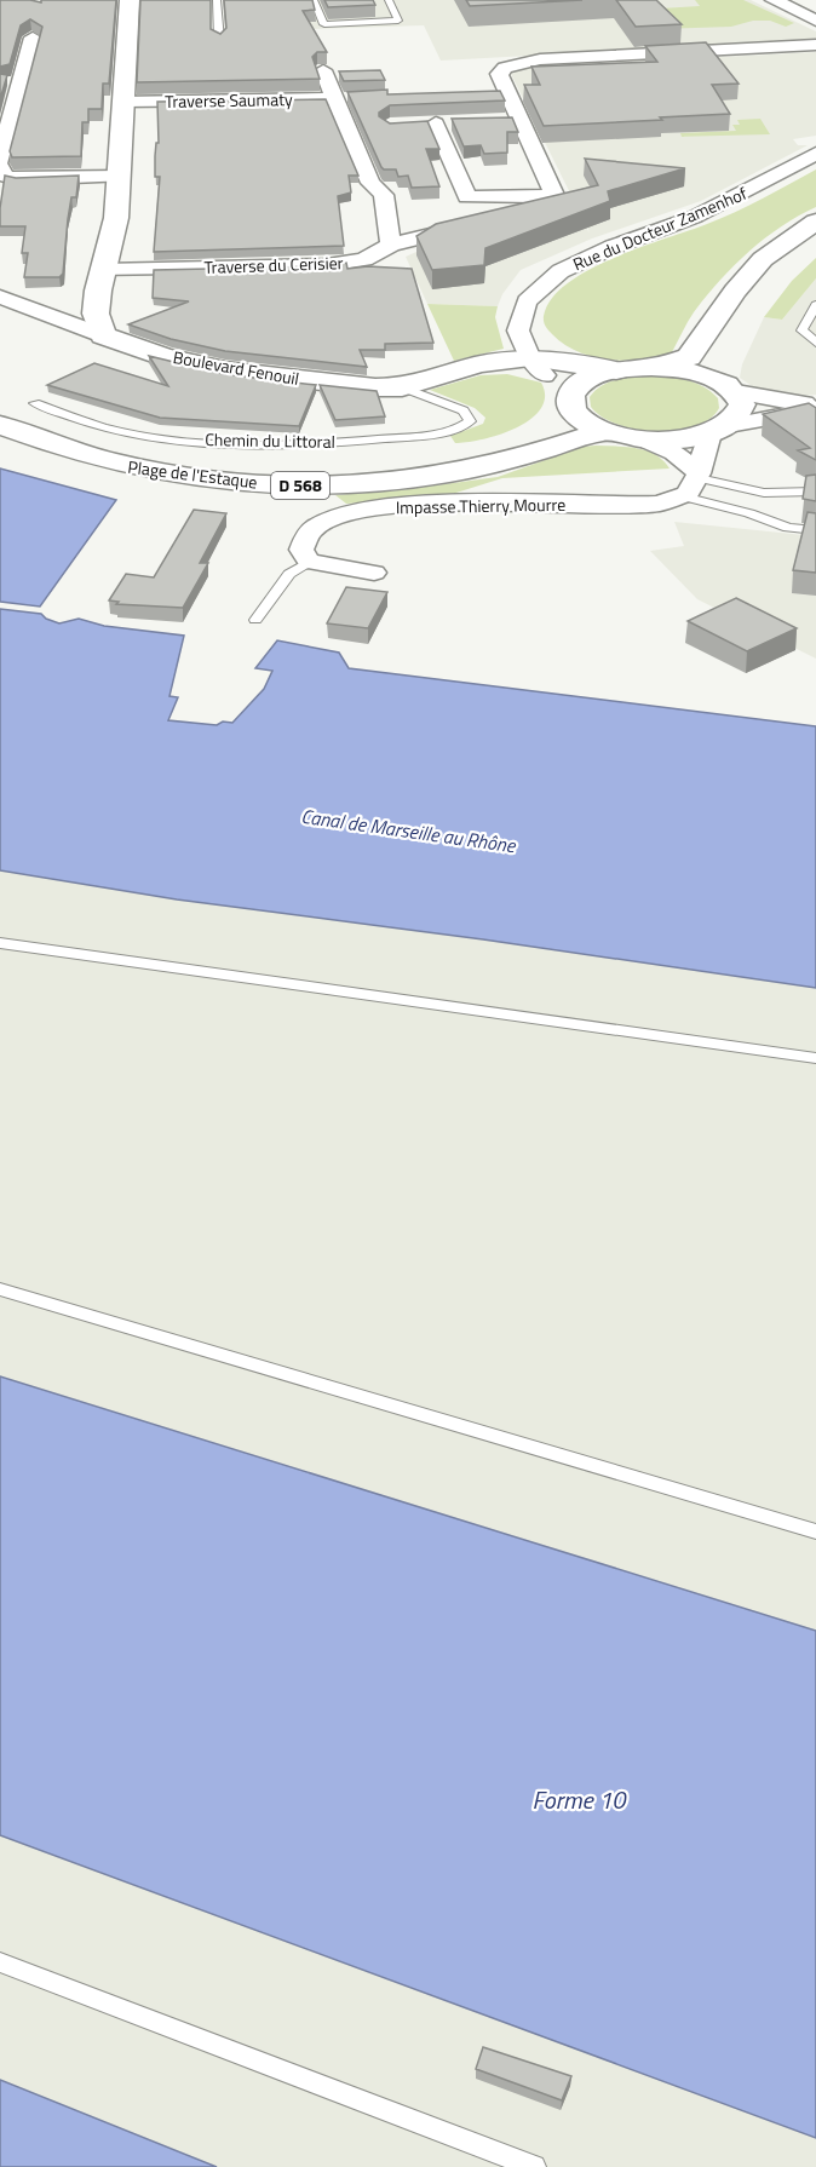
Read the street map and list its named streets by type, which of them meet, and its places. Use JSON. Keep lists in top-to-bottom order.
{
  "streets": {
    "main road": ["Boulevard Fenouil", "Plage de l'Estaque", "D 568"],
    "street": [
      "Traverse Saumaty",
      "Rue du Docteur Zamenhof",
      "Traverse du Cerisier",
      "Impasse Thierry Mourre"
    ],
    "lane": ["Chemin du Littoral"]
  },
  "crossings": [
    ["Boulevard Fenouil", "Chemin du Littoral"],
    ["Boulevard Fenouil", "Plage de l'Estaque"]
  ],
  "water": ["Canal de Marseille au Rhône", "Forme 10"]
}
